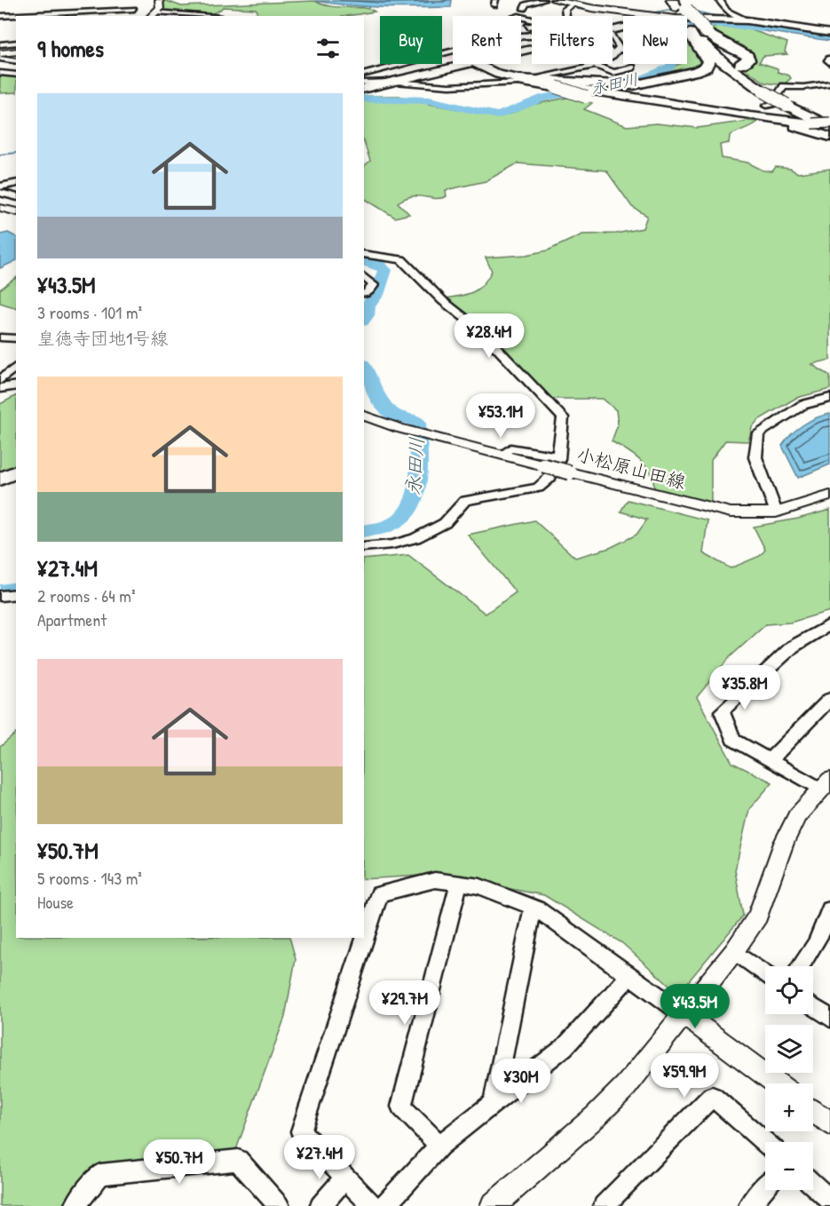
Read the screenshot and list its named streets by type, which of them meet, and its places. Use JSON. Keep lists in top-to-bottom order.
{
  "streets": {
    "street": ["小松原山田線"]
  },
  "water": ["永田川"],
  "page": {
    "chip": [
      "Buy",
      "Rent",
      "Filters",
      "New"
    ],
    "heading": "9 homes",
    "list": [
      {
        "name": "¥43.5M",
        "note": "3 rooms · 101 m² · 皇徳寺団地1号線"
      },
      {
        "name": "¥27.4M",
        "note": "2 rooms · 64 m² · Apartment"
      },
      {
        "name": "¥50.7M",
        "note": "5 rooms · 143 m² · House"
      }
    ],
    "price": [
      "¥28.4M",
      "¥53.1M",
      "¥35.8M",
      "¥29.7M",
      "¥43.5M",
      "¥59.9M",
      "¥30M",
      "¥27.4M",
      "¥50.7M"
    ],
    "map_buttons": ["+", "−"]
  }
}
